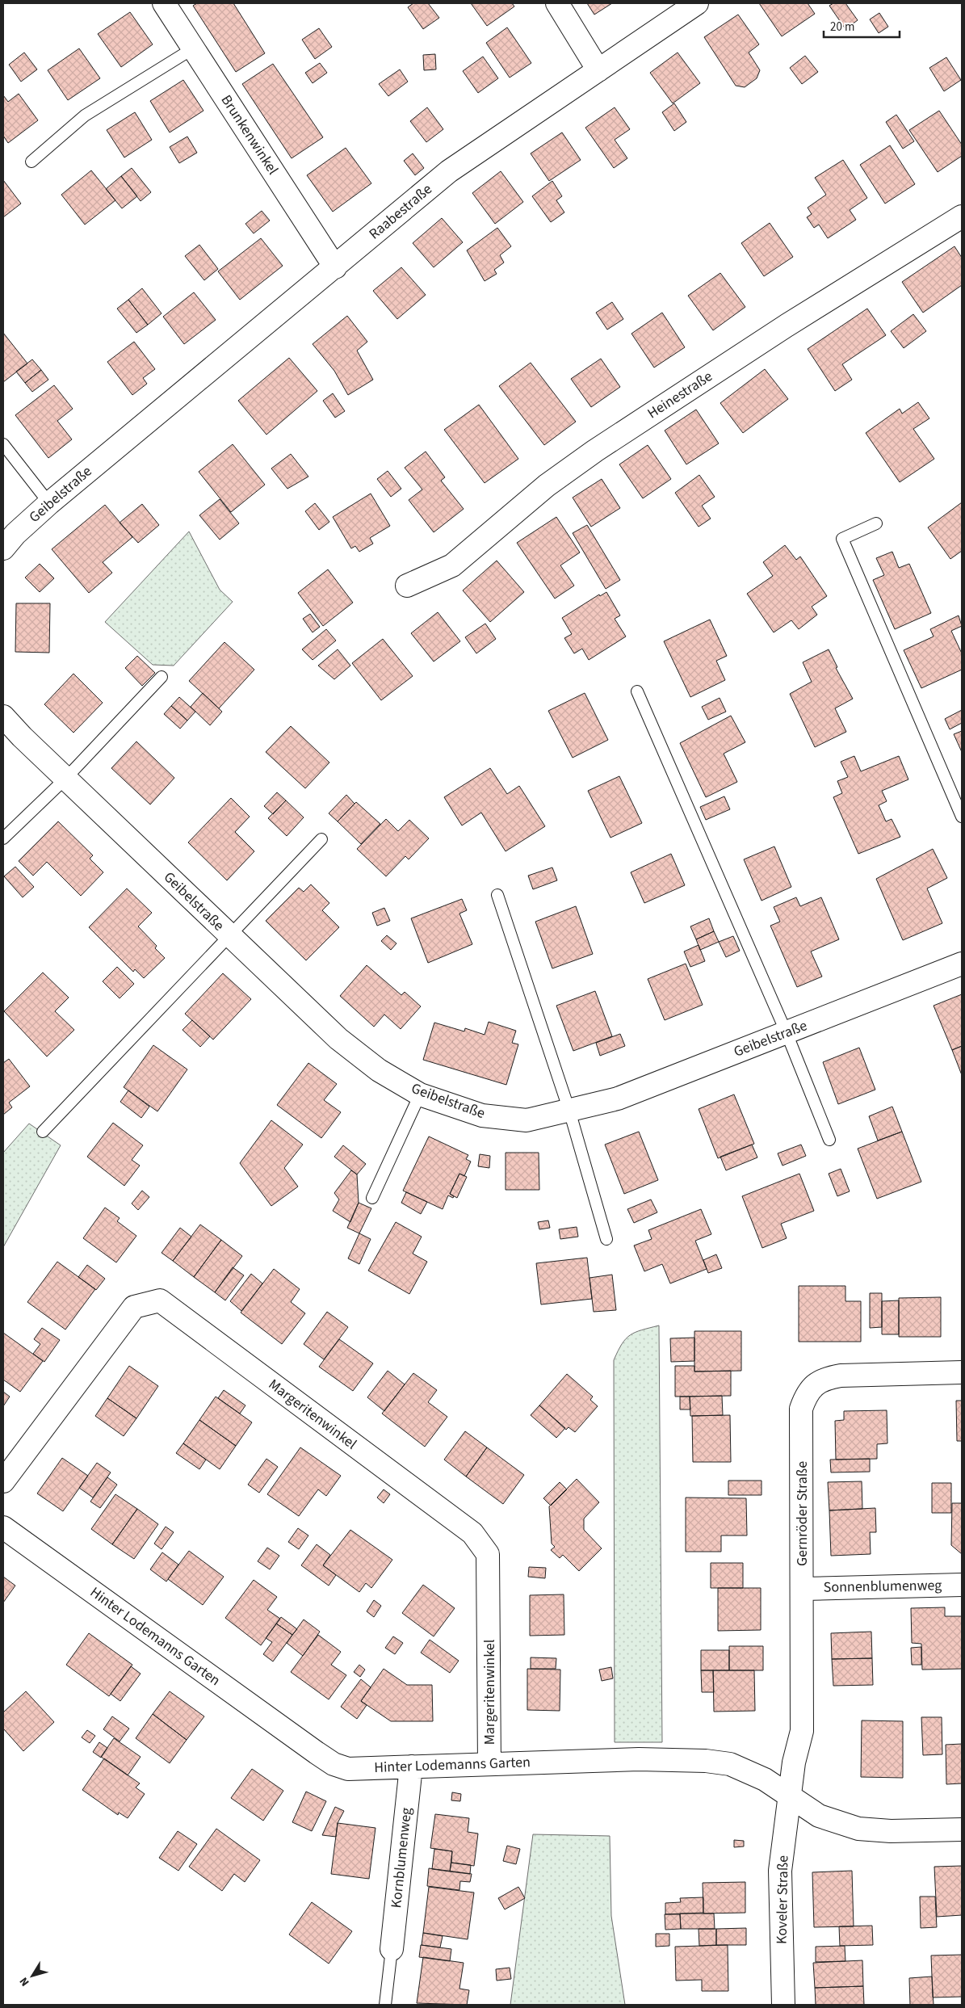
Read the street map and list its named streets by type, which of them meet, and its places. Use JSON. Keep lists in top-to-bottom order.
{
  "streets": {
    "street": [
      "Brunkenwinkel",
      "Raabestraße",
      "Heinestraße",
      "Geibelstraße",
      "Margeritenwinkel",
      "Gernröder Straße",
      "Sonnenblumenweg",
      "Hinter Lodemanns Garten",
      "Kornblumenweg",
      "Koveler Straße"
    ]
  },
  "crossings": [
    ["Brunkenwinkel", "Raabestraße"],
    ["Raabestraße", "Geibelstraße"],
    ["Margeritenwinkel", "Hinter Lodemanns Garten"],
    ["Gernröder Straße", "Sonnenblumenweg"],
    ["Gernröder Straße", "Hinter Lodemanns Garten"],
    ["Gernröder Straße", "Koveler Straße"],
    ["Hinter Lodemanns Garten", "Kornblumenweg"],
    ["Hinter Lodemanns Garten", "Koveler Straße"]
  ],
  "scale_bar": "20 m",
  "north": "bottom left"
}
